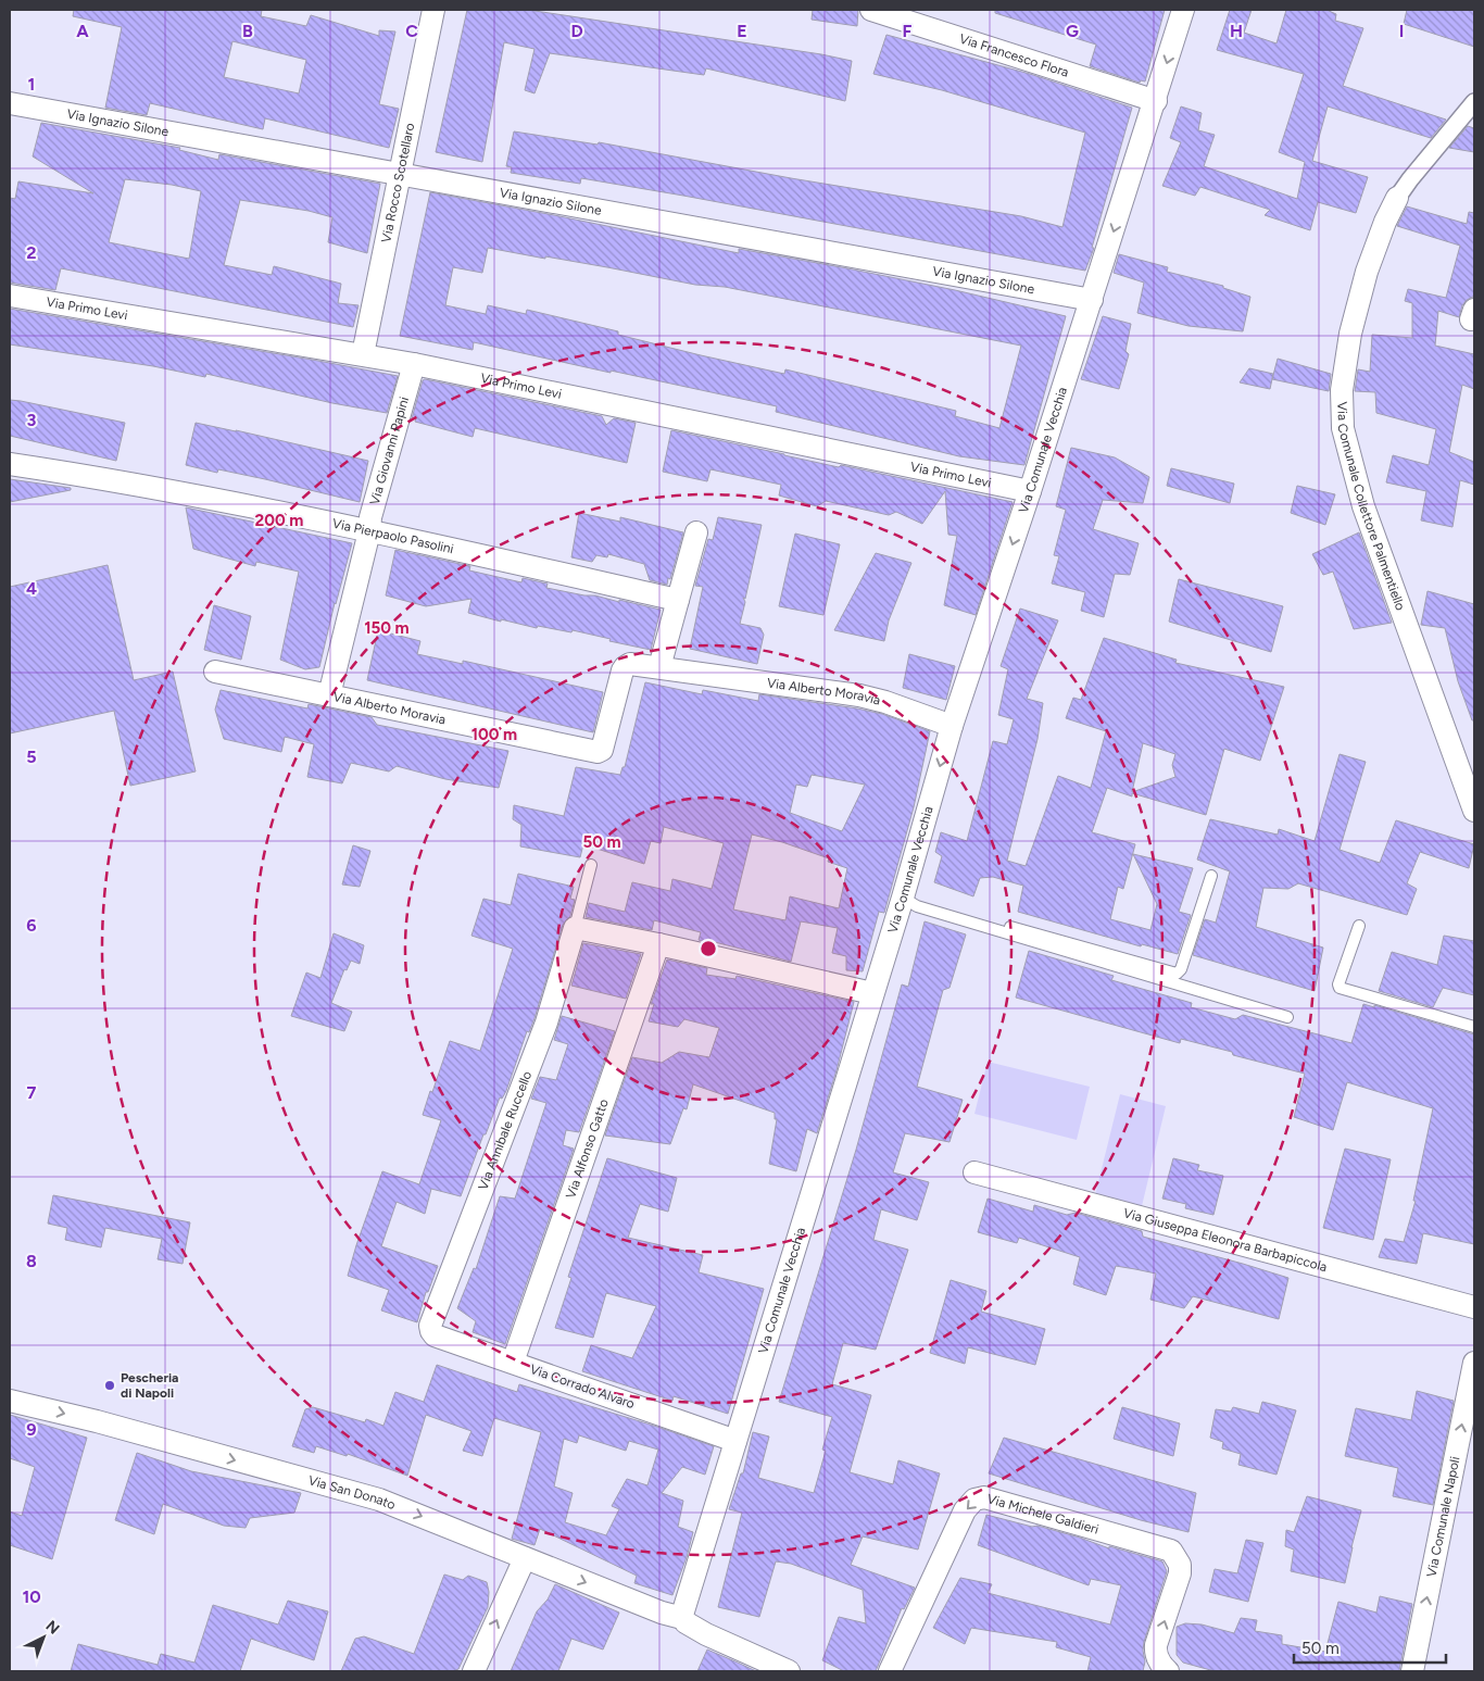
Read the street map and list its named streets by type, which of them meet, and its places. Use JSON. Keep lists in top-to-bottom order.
{
  "streets": {
    "street": [
      "Via Francesco Flora",
      "Via Ignazio Silone",
      "Via Rocco Scotellaro",
      "Via Primo Levi",
      "Via Giovanni Papini",
      "Via Comunale Vecchia",
      "Via Comunale Collettore Palmentiello",
      "Via Pierpaolo Pasolini",
      "Via Alberto Moravia",
      "Via Annibale Ruccello",
      "Via Alfonso Gatto",
      "Via Giuseppa Eleonora Barbapiccola",
      "Via Corrado Alvaro",
      "Via San Donato",
      "Via Michele Galdieri",
      "Via Comunale Napoli"
    ]
  },
  "crossings": [
    ["Via Francesco Flora", "Via Comunale Vecchia"],
    ["Via Ignazio Silone", "Via Rocco Scotellaro"],
    ["Via Ignazio Silone", "Via Comunale Vecchia"],
    ["Via Rocco Scotellaro", "Via Primo Levi"],
    ["Via Primo Levi", "Via Giovanni Papini"],
    ["Via Primo Levi", "Via Comunale Vecchia"],
    ["Via Giovanni Papini", "Via Pierpaolo Pasolini"],
    ["Via Giovanni Papini", "Via Alberto Moravia"],
    ["Via Comunale Vecchia", "Via Alberto Moravia"],
    ["Via Comunale Vecchia", "Via Corrado Alvaro"],
    ["Via Comunale Vecchia", "Via San Donato"],
    ["Via Annibale Ruccello", "Via Corrado Alvaro"]
  ],
  "one_way": ["Via Comunale Vecchia", "Via San Donato", "Via Comunale Napoli"],
  "places": ["Pescheria di Napoli"],
  "scale_bar": "50 m",
  "north": "top right",
  "grid": {
    "columns": [
      "A",
      "B",
      "C",
      "D",
      "E",
      "F",
      "G",
      "H",
      "I"
    ],
    "rows": [
      "1",
      "2",
      "3",
      "4",
      "5",
      "6",
      "7",
      "8",
      "9",
      "10"
    ]
  },
  "rings": [
    "200 m",
    "150 m",
    "100 m",
    "50 m"
  ]
}
